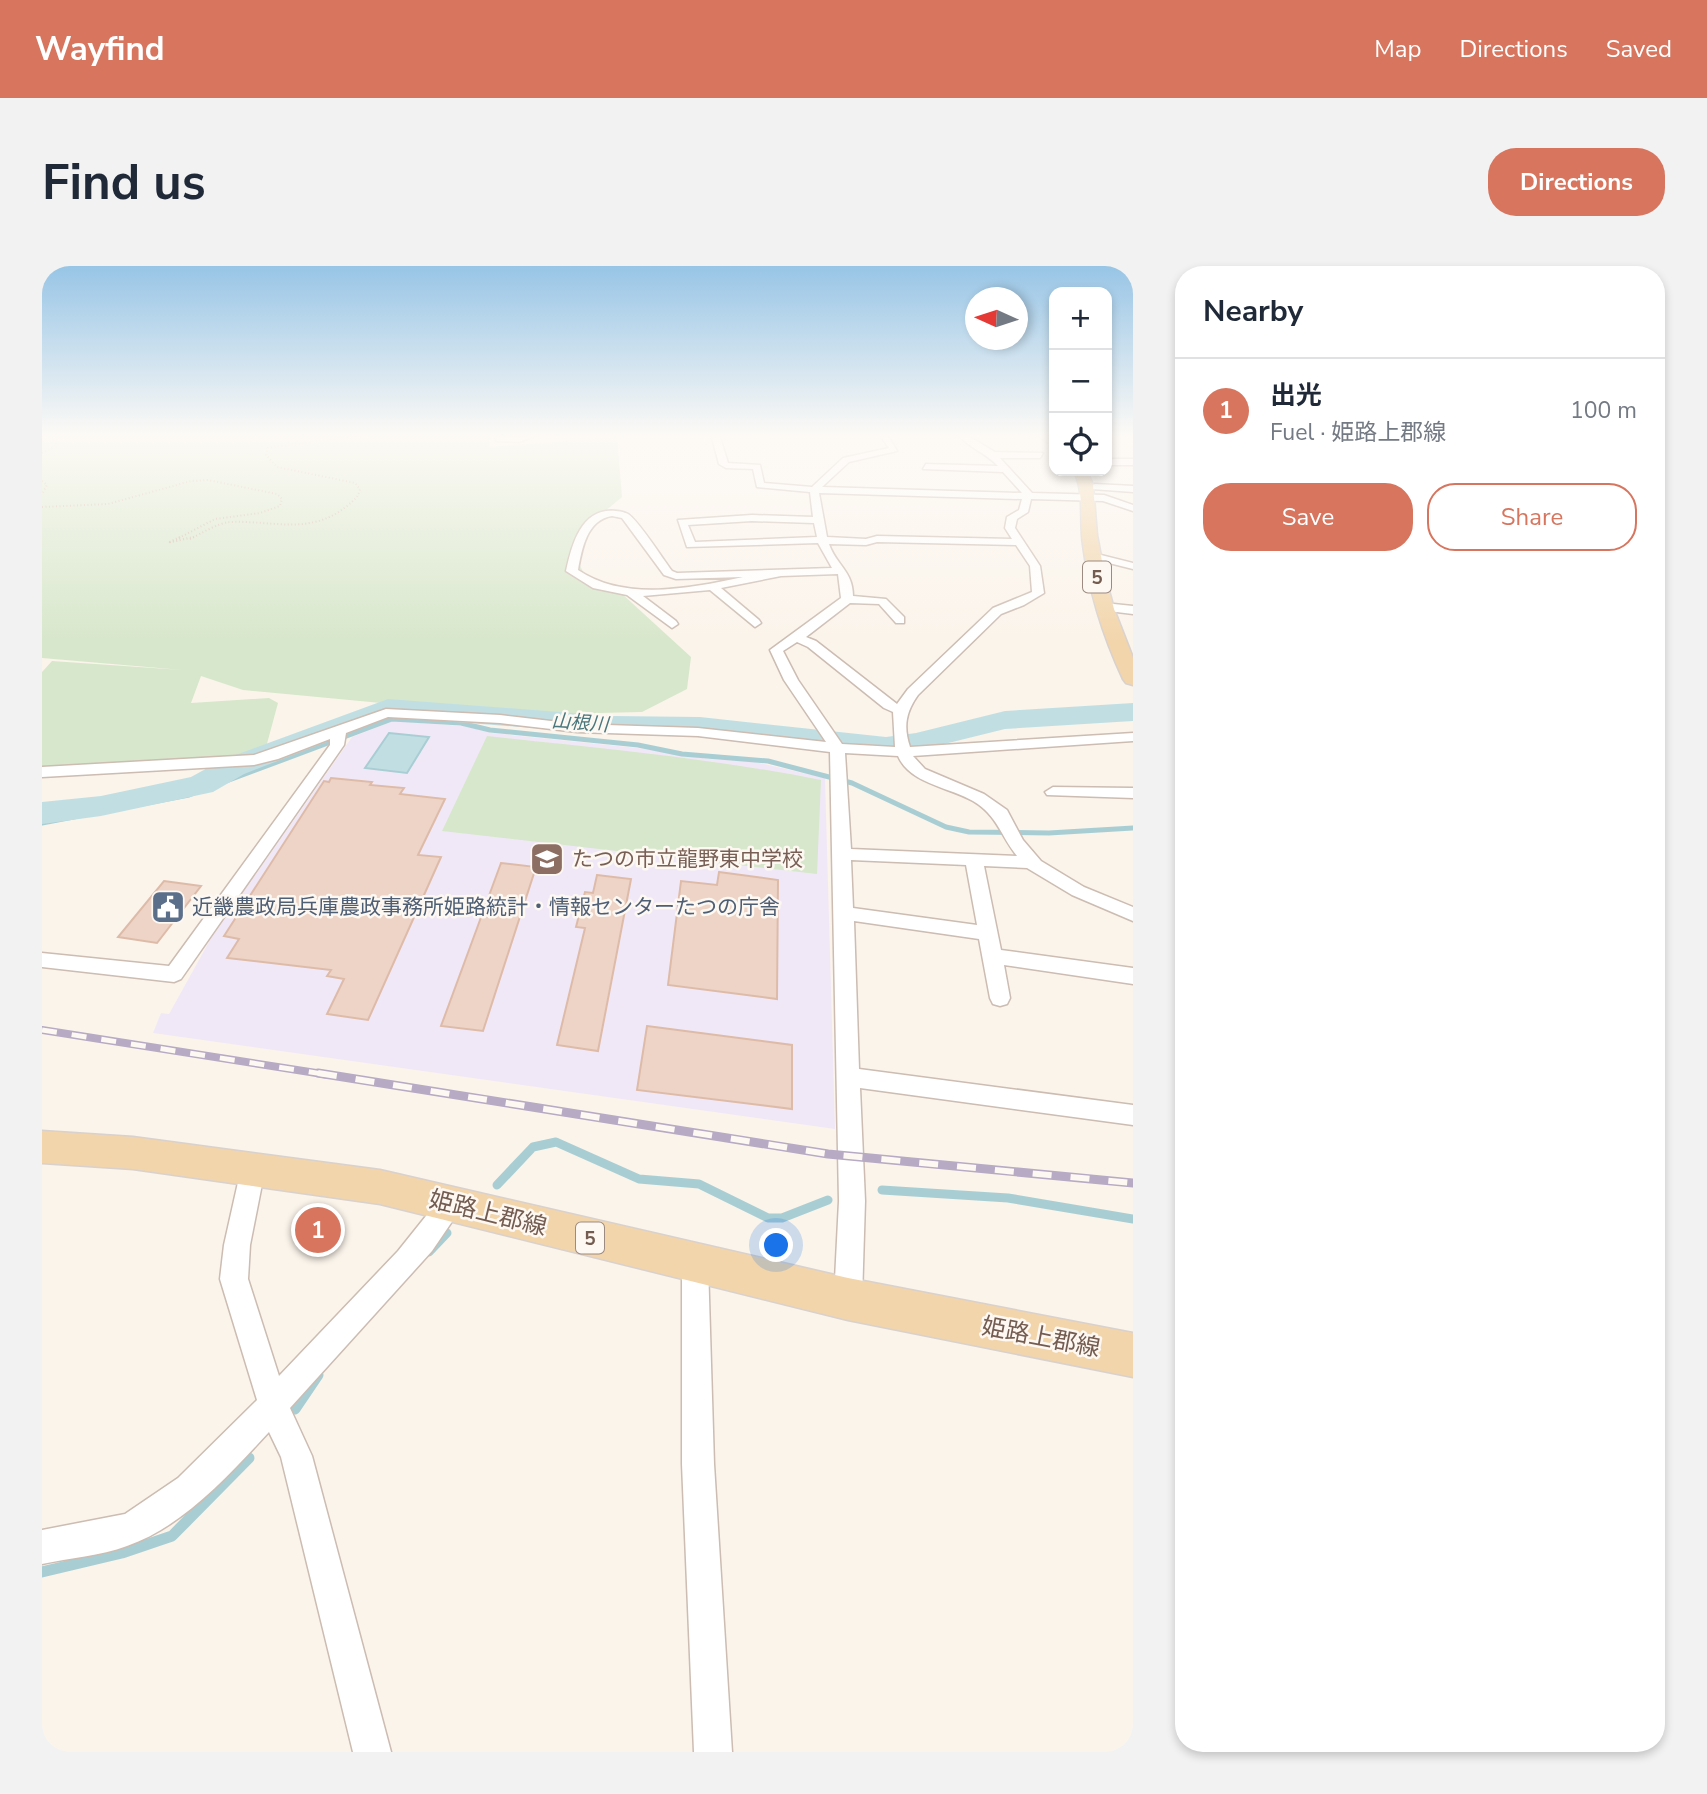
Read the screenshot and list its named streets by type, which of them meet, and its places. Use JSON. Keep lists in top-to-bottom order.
{
  "streets": {
    "main road": ["5", "姫路上郡線"]
  },
  "water": ["山根川"],
  "places": {
    "school or university": ["たつの市立龍野東中学校"],
    "public building": ["近畿農政局兵庫農政事務所姫路統計・情報センターたつの庁舎"]
  },
  "north": "left",
  "page": {
    "header": "Wayfind",
    "nav": ["Map", "Directions", "Saved"],
    "buttons": [
      "Directions",
      ["Save", "Share"]
    ],
    "title": "Find us",
    "heading": "Nearby",
    "map_buttons": ["+", "−"],
    "list": [
      {
        "mark": "1",
        "name": "出光",
        "note": "Fuel · 姫路上郡線",
        "value": "100 m"
      }
    ],
    "pins": "1"
  }
}
